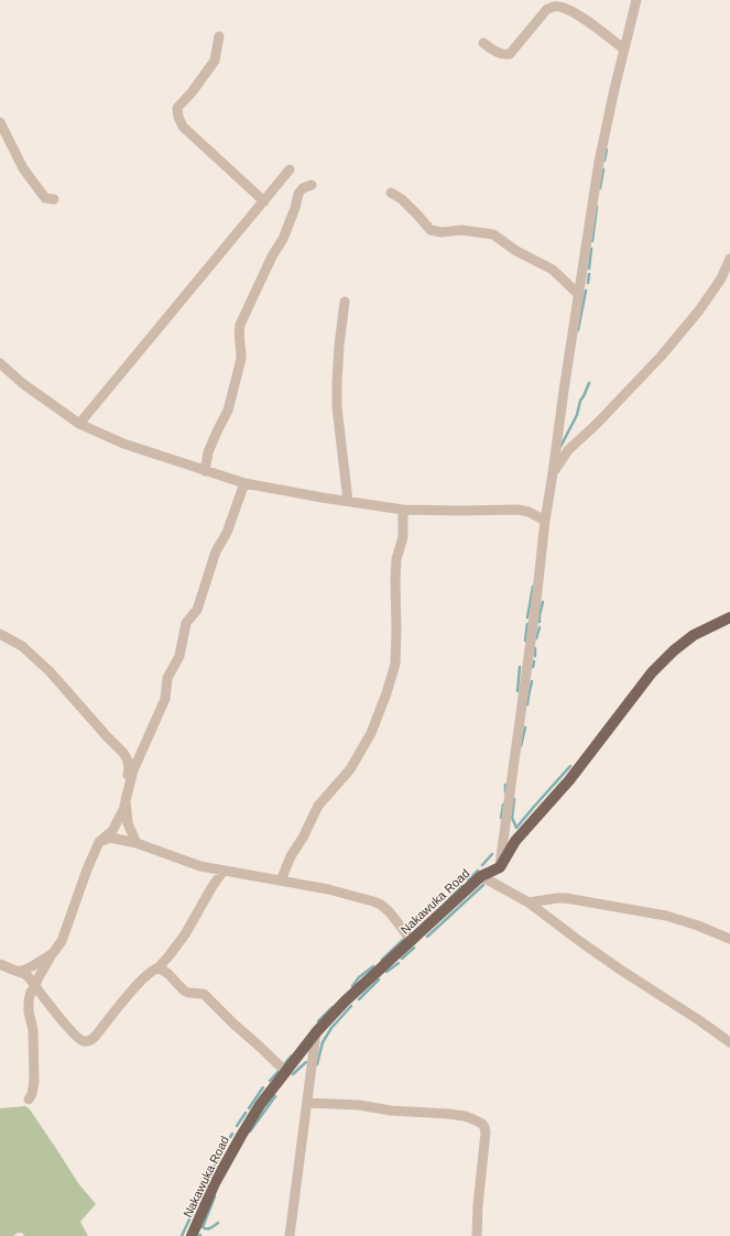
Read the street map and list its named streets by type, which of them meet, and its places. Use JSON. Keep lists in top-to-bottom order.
{
  "streets": {
    "main road": ["Nakawuka Road"]
  }
}
